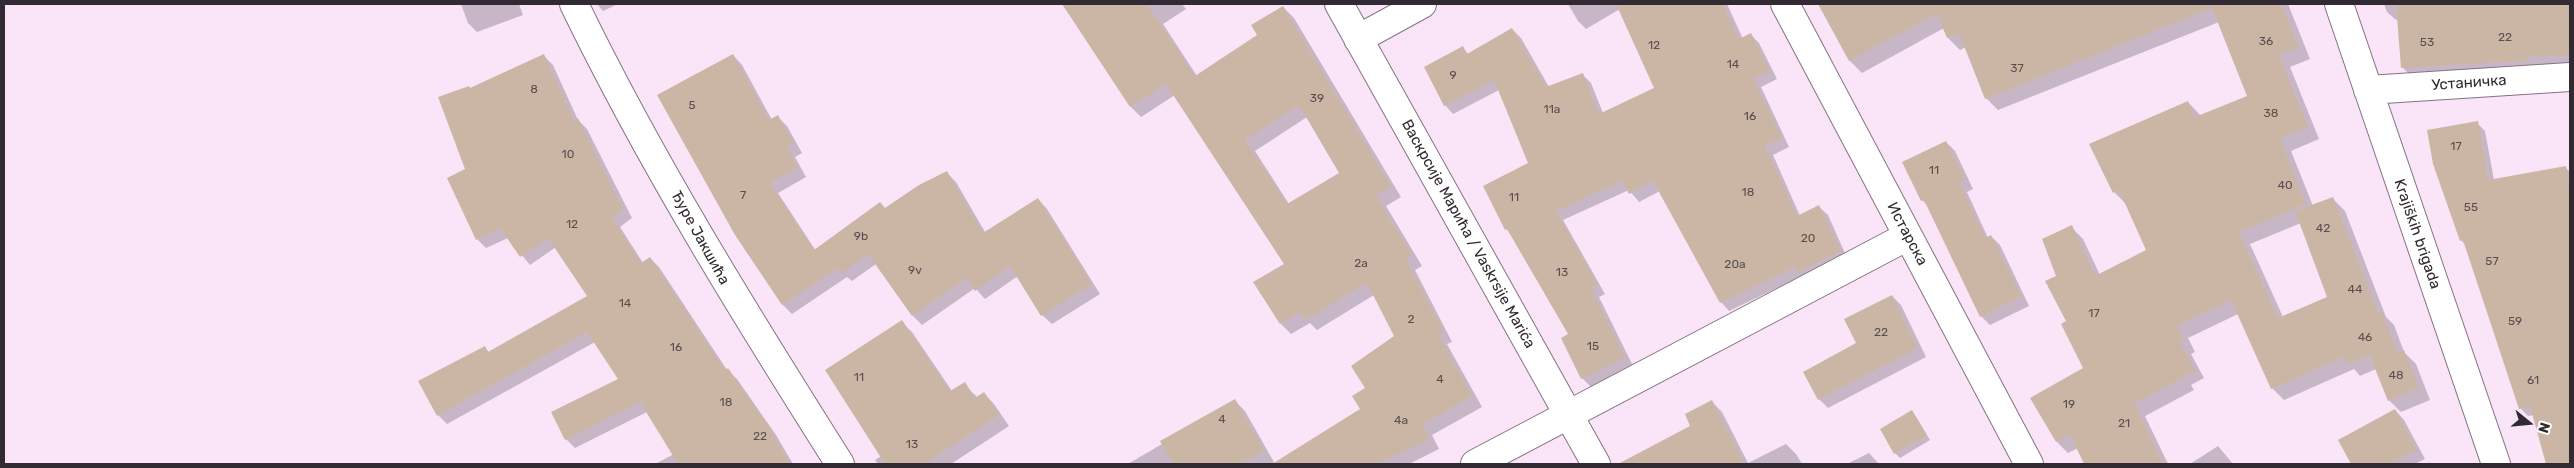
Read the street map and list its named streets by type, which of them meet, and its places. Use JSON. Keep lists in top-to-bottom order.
{
  "streets": {
    "street": [
      "Устаничка",
      "Васкрсије Марића / Vaskrsije Marića",
      "Истарска",
      "Krajiških brigada",
      "Ђуре Јакшића"
    ]
  },
  "crossings": [
    ["Устаничка", "Krajiških brigada"]
  ],
  "house_numbers": [
    "22",
    "36",
    "53",
    "12",
    "14",
    "37",
    "9",
    "8",
    "39",
    "5",
    "11a",
    "38",
    "16",
    "17",
    "10",
    "11",
    "40",
    "18",
    "7",
    "11",
    "55",
    "12",
    "42",
    "9b",
    "20",
    "57",
    "2a",
    "20a",
    "9v",
    "13",
    "44",
    "14",
    "17",
    "2",
    "59",
    "22",
    "46",
    "15",
    "16",
    "48",
    "11",
    "4",
    "61",
    "18",
    "19",
    "4",
    "4a",
    "21",
    "22",
    "13"
  ],
  "north": "right"
}
